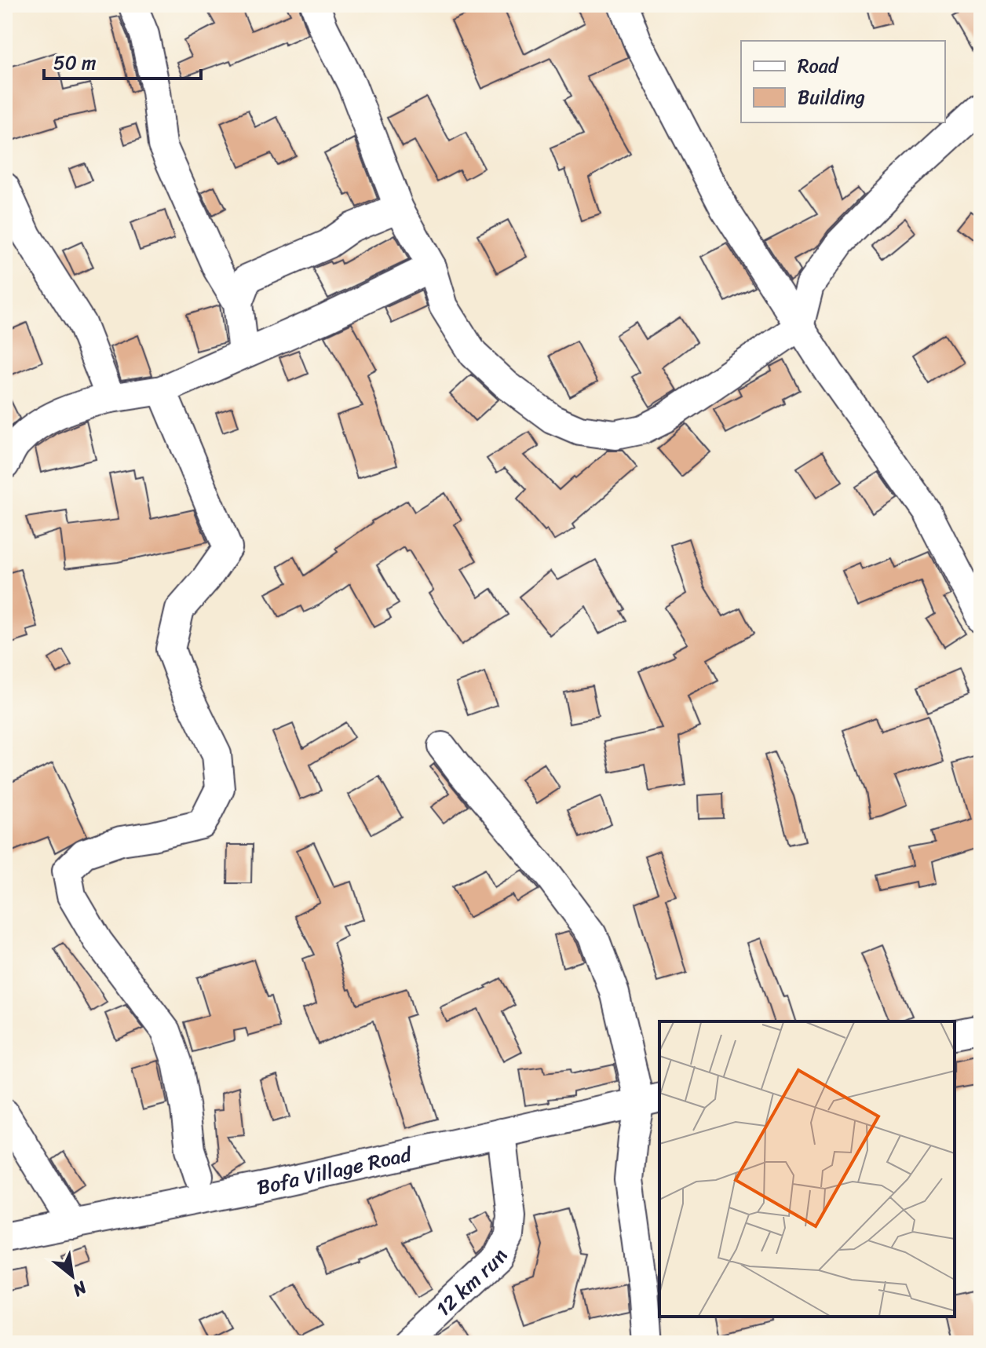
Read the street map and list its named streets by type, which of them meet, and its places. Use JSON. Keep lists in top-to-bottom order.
{
  "streets": {
    "street": ["Bofa Village Road", "12 km run"]
  },
  "crossings": [
    ["Bofa Village Road", "12 km run"]
  ],
  "legend": ["Road", "Building"],
  "scale_bar": "50 m",
  "north": "bottom right"
}
